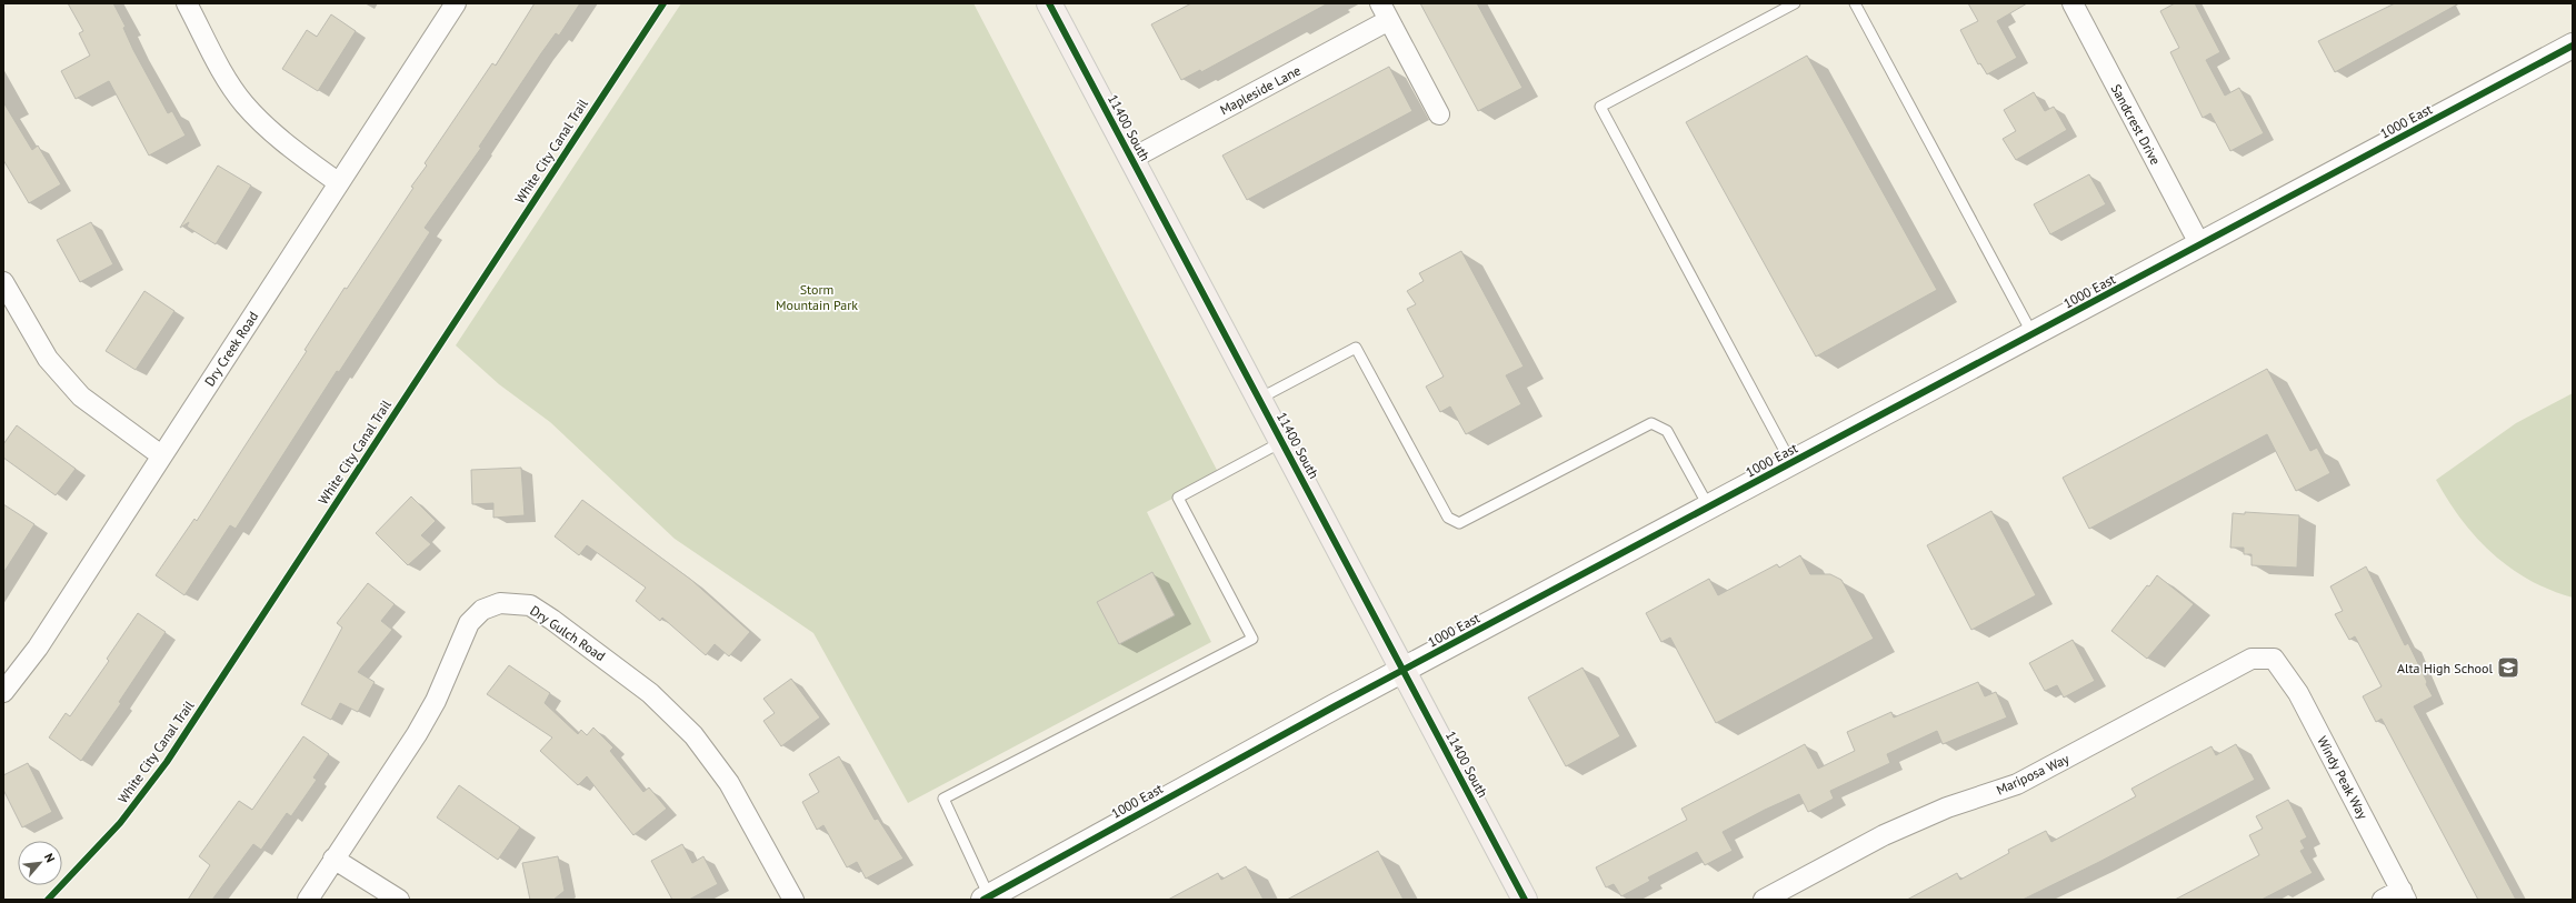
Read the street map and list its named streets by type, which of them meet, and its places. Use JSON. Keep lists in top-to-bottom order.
{
  "streets": {
    "main road": ["11400 South"],
    "street": [
      "Mapleside Lane",
      "1000 East",
      "Sandcrest Drive",
      "Dry Creek Road",
      "Dry Gulch Road",
      "Mariposa Way",
      "Windy Peak Way"
    ],
    "cycle path": ["White City Canal Trail"]
  },
  "crossings": [
    ["Mapleside Lane", "11400 South"],
    ["1000 East", "Sandcrest Drive"],
    ["1000 East", "11400 South"],
    ["Mariposa Way", "Windy Peak Way"]
  ],
  "parks": ["Storm Mountain Park"],
  "places": {
    "school or university": ["Alta High School"]
  },
  "north": "top right"
}
